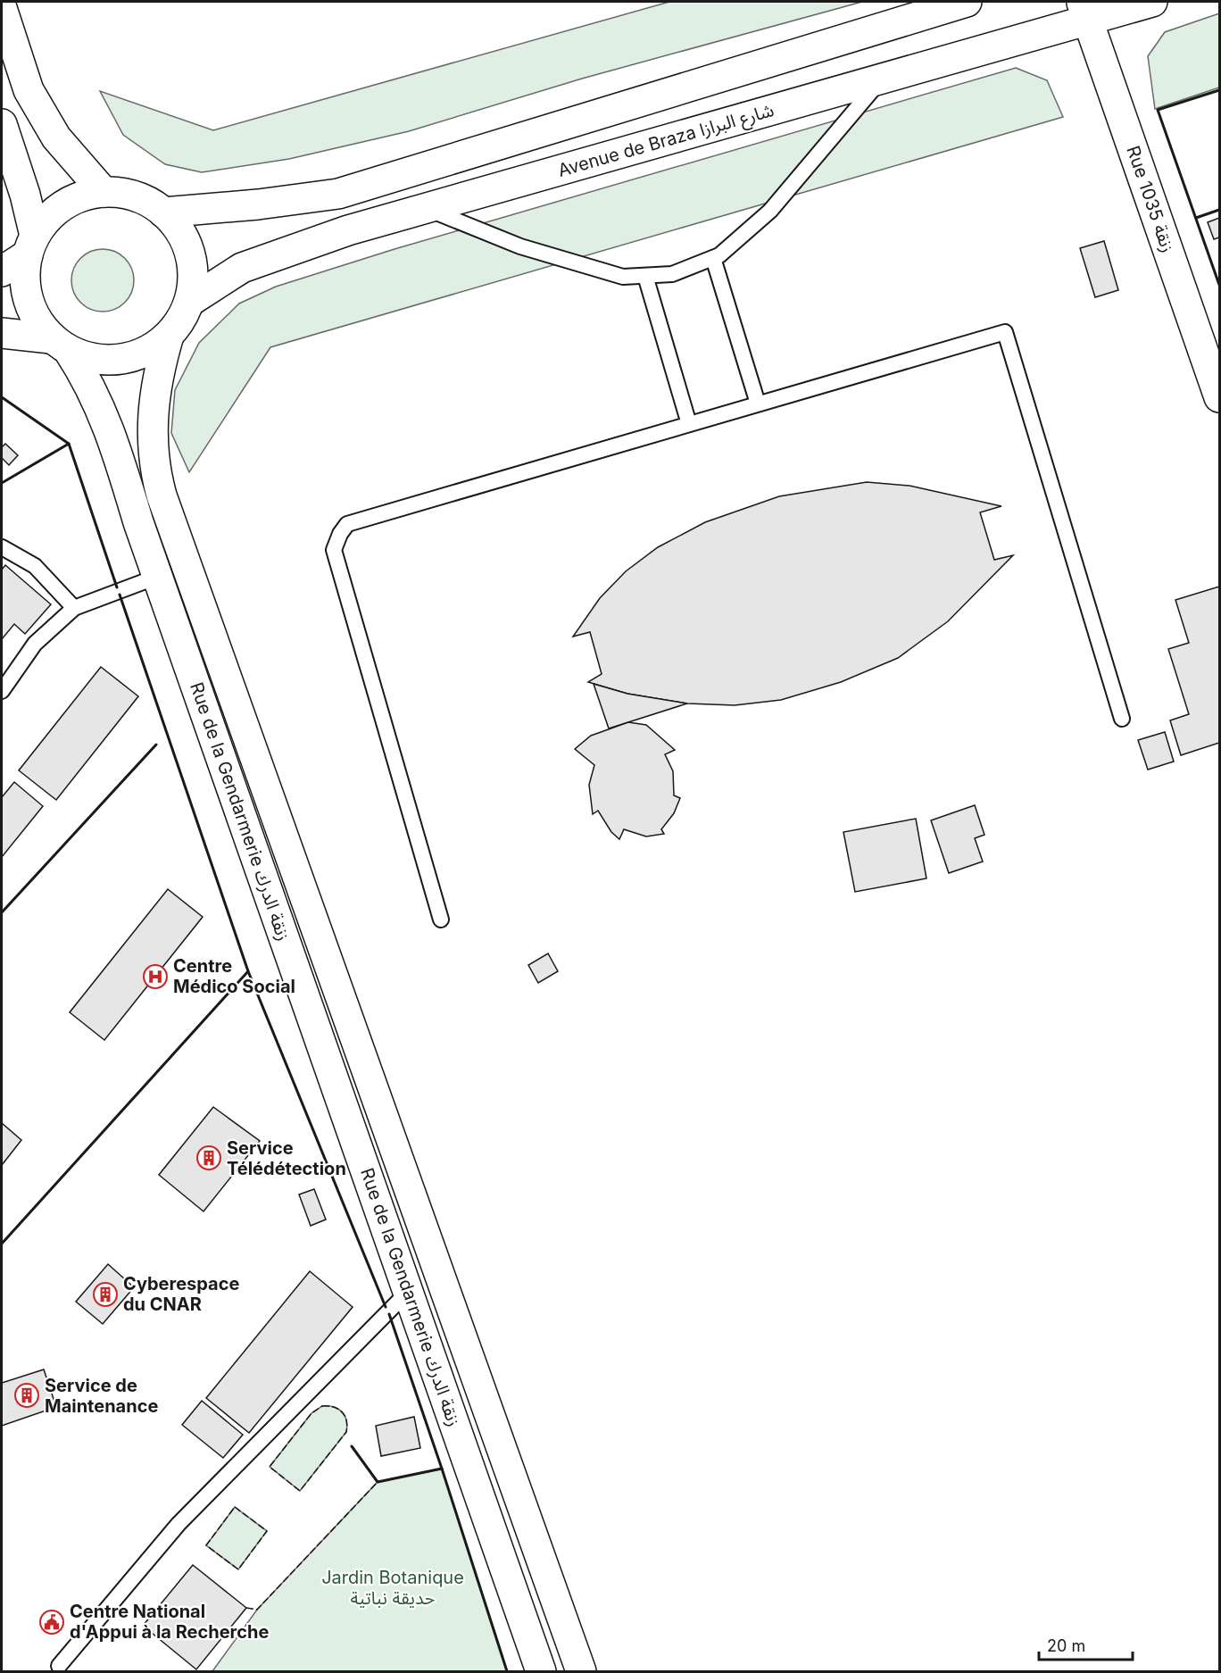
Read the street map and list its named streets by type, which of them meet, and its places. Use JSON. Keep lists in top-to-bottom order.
{
  "streets": {
    "main road": ["Avenue de Braza شارع البرازا", "Rue 1035 زنقة", "Rue de la Gendarmerie زنقة الدرك"]
  },
  "crossings": [
    ["Avenue de Braza شارع البرازا", "Rue 1035 زنقة"],
    ["Avenue de Braza شارع البرازا", "Rue de la Gendarmerie زنقة الدرك"]
  ],
  "parks": ["Jardin Botanique حديقة نباتية"],
  "places": {
    "hospital": ["Centre Médico Social"],
    "building": ["Service Télédétection", "Cyberespace du CNAR", "Service de Maintenance"],
    "public building": ["Centre National d'Appui à la Recherche"]
  },
  "scale_bar": "20 m"
}
